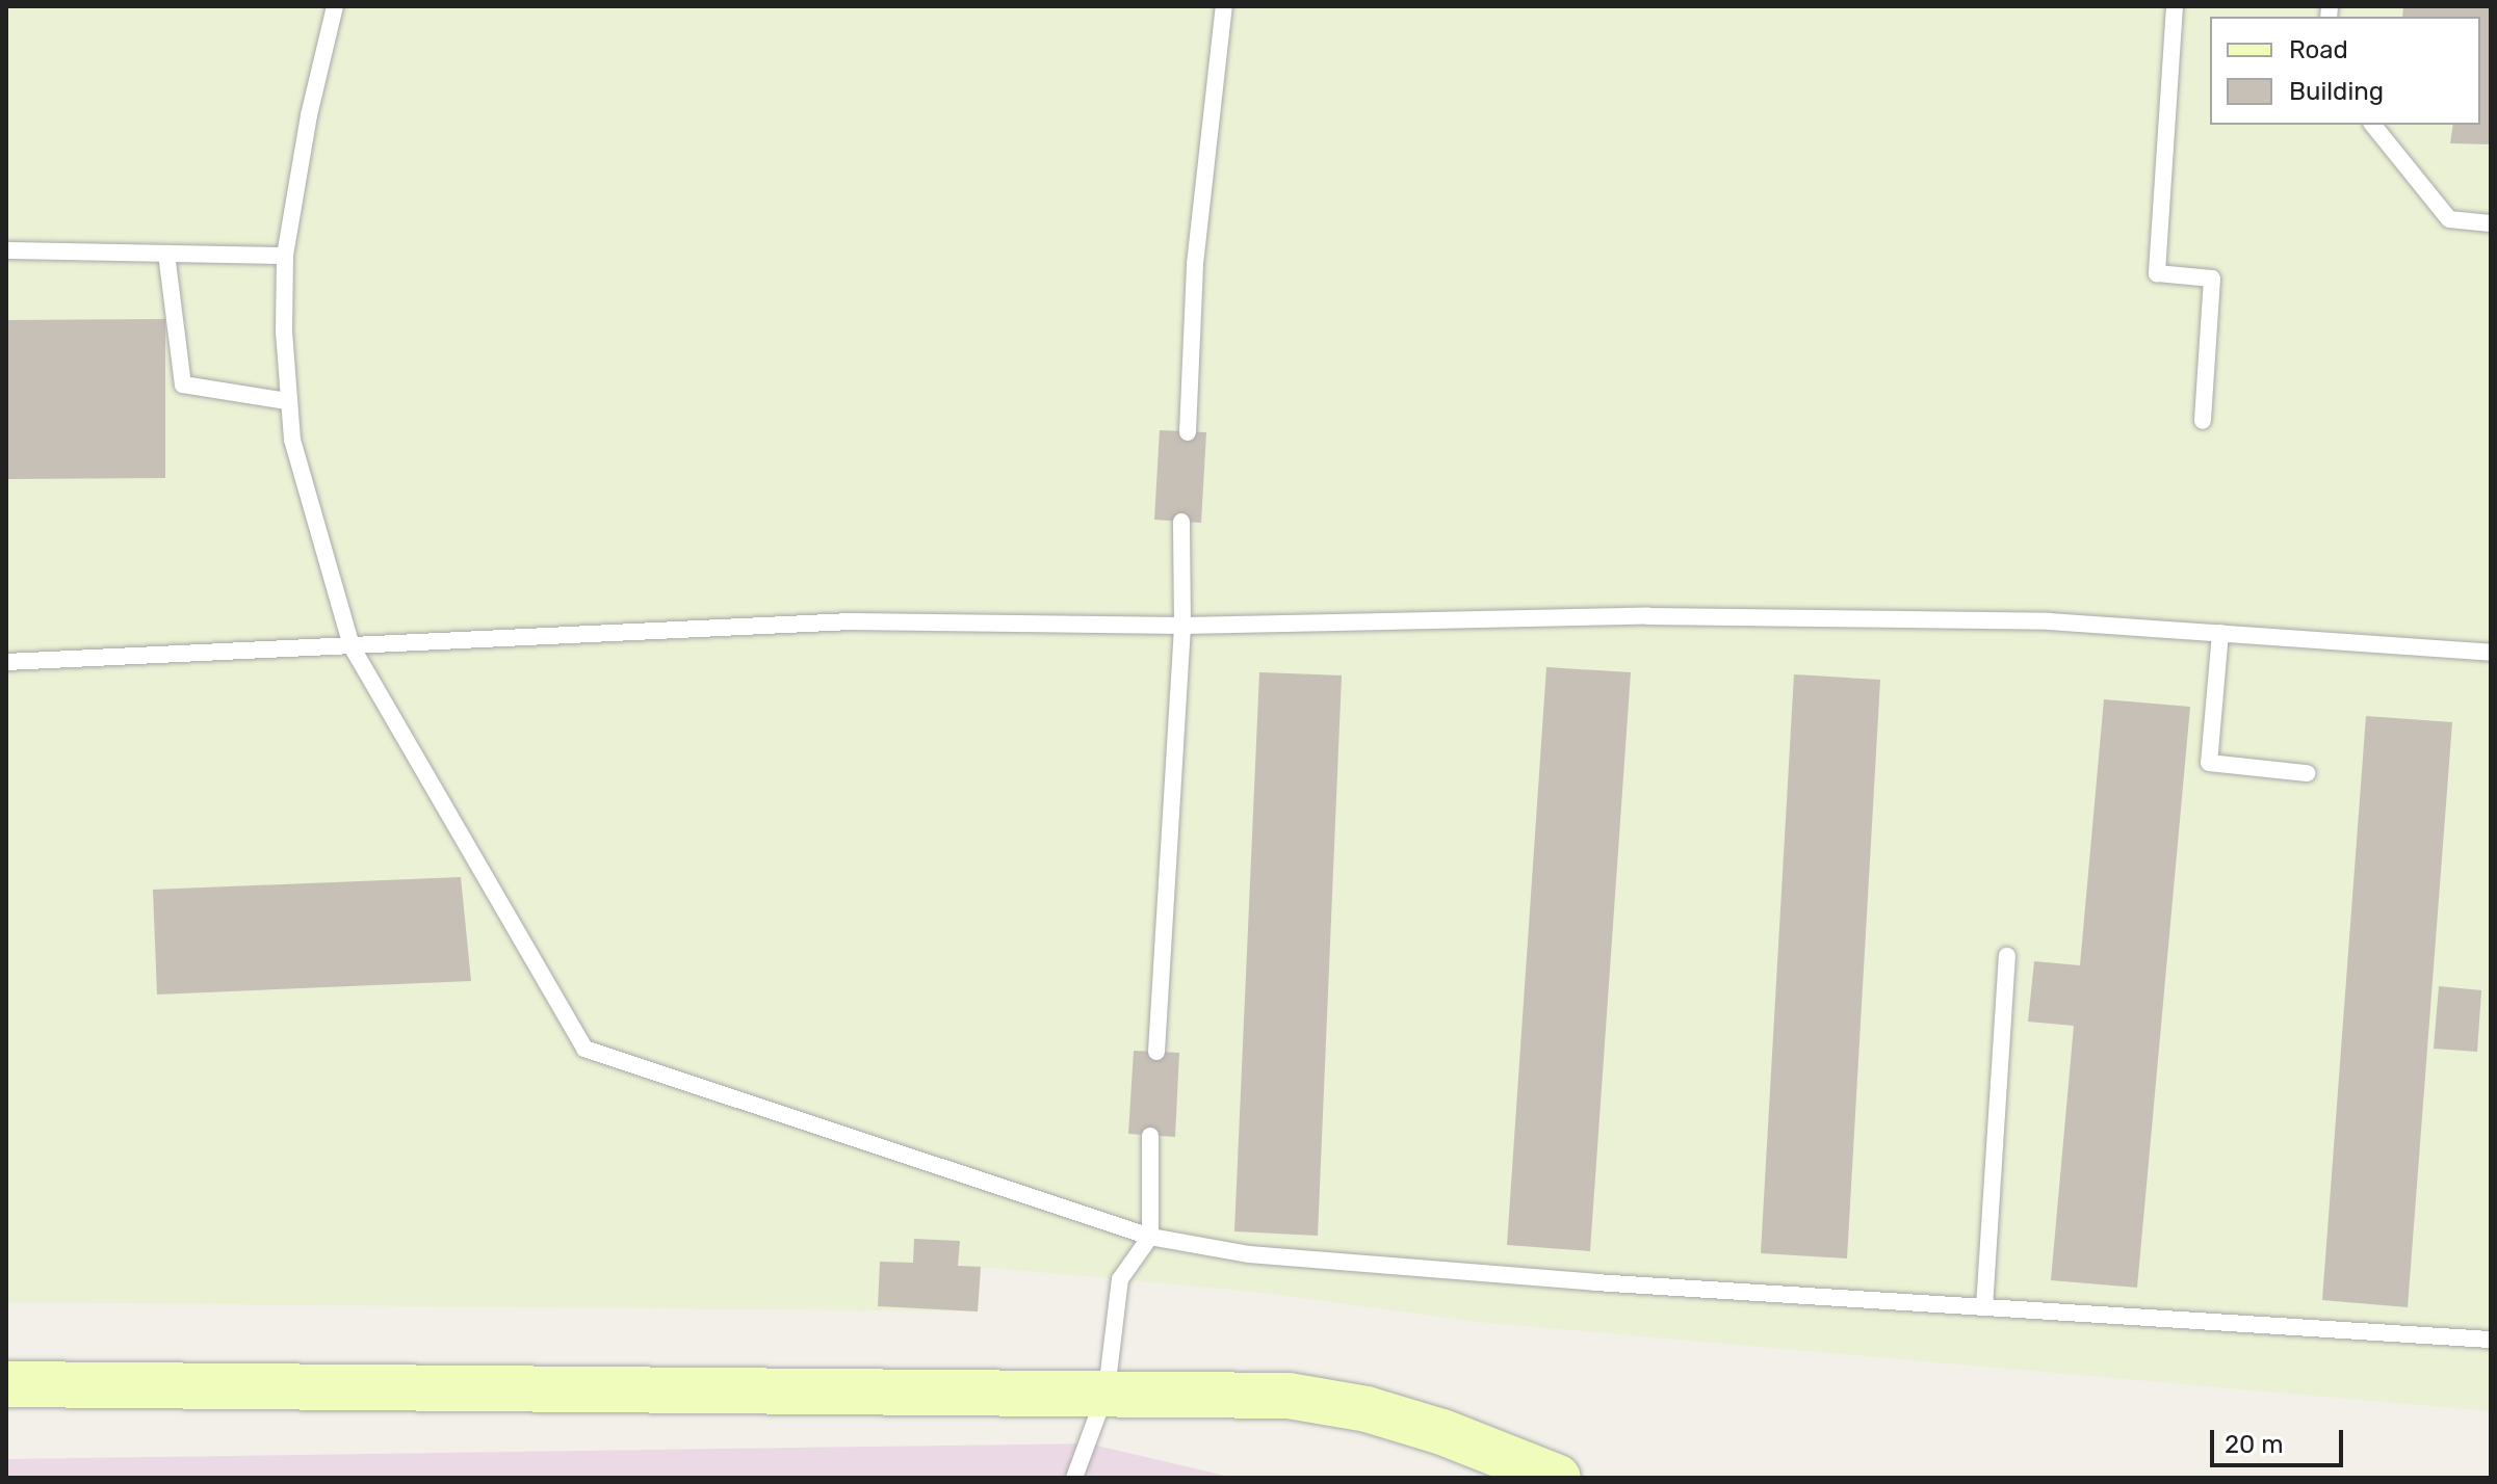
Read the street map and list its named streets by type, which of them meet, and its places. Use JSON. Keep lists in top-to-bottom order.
{
  "legend": ["Road", "Building"],
  "scale_bar": "20 m"
}
